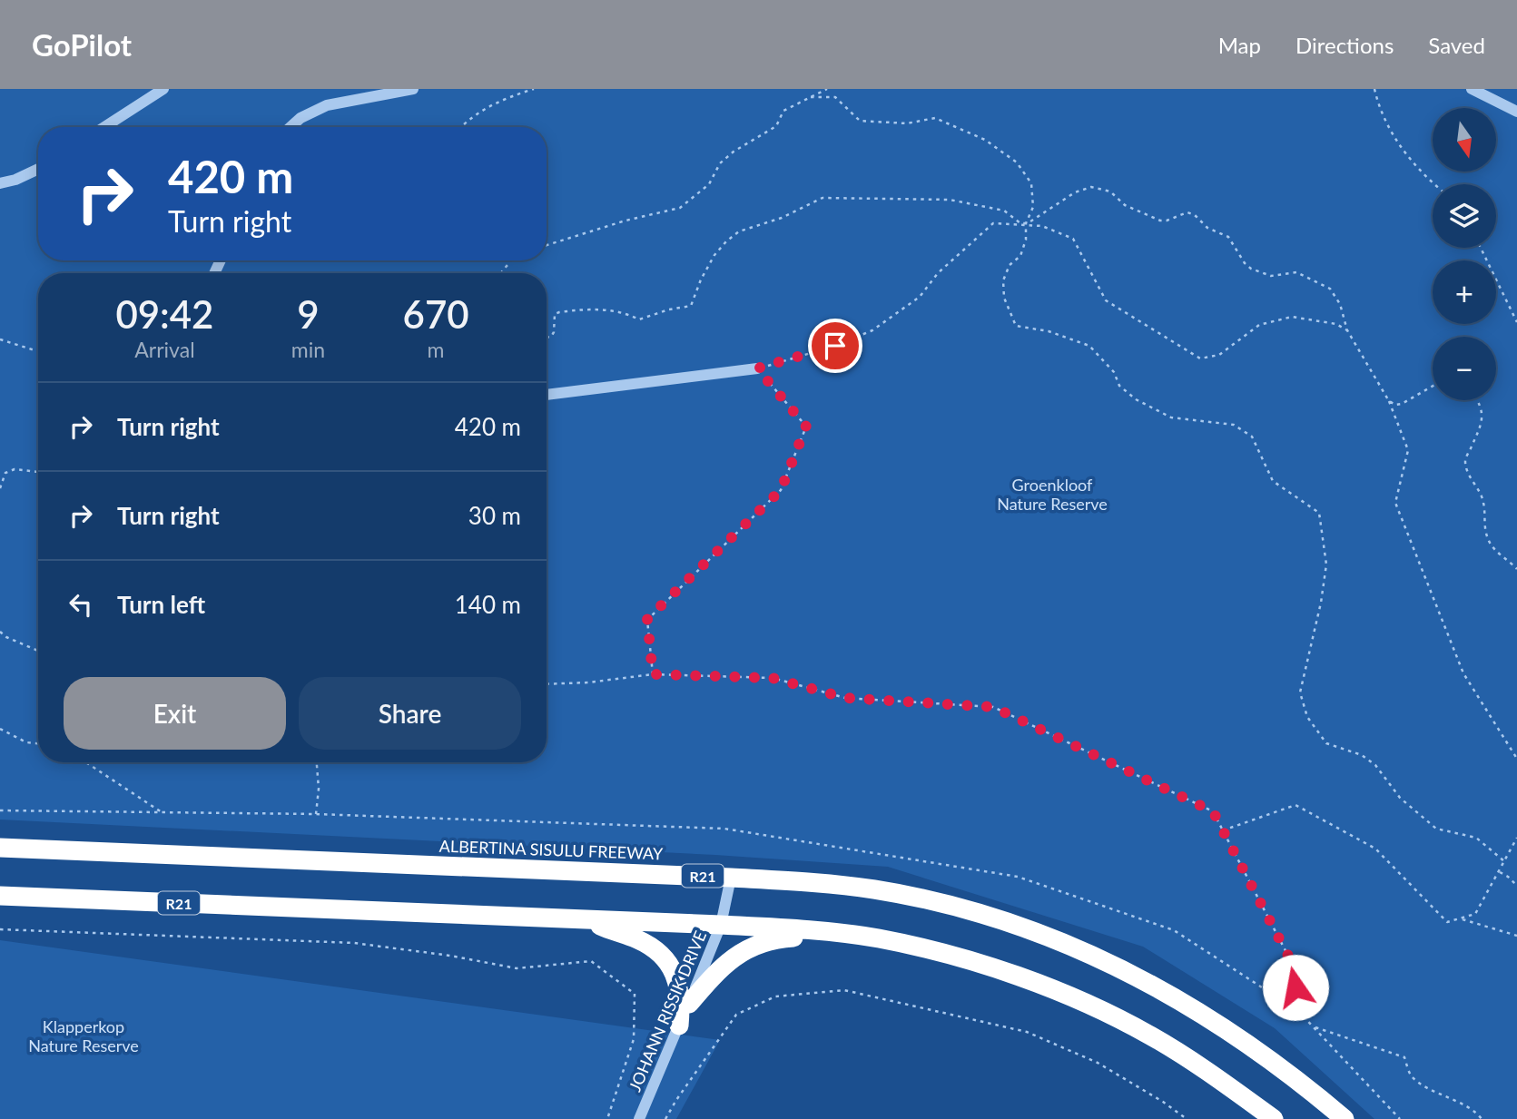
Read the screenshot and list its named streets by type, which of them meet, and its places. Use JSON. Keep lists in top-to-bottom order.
{
  "streets": {
    "highway": ["ALBERTINA SISULU FREEWAY", "R21"],
    "street": ["JOHANN RISSIK DRIVE"]
  },
  "crossings": [
    ["ALBERTINA SISULU FREEWAY", "JOHANN RISSIK DRIVE"],
    ["R21", "JOHANN RISSIK DRIVE"]
  ],
  "parks": ["Groenkloof Nature Reserve", "Klapperkop Nature Reserve"],
  "north": "bottom",
  "page": {
    "header": "GoPilot",
    "nav": ["Map", "Directions", "Saved"],
    "map_buttons": ["+", "−"],
    "turn": ["420 m", "Turn right"],
    "eta": [
      "09:42",
      "Arrival",
      "9",
      "min",
      "670",
      "m"
    ],
    "list": [
      {
        "name": "Turn right",
        "value": "420 m"
      },
      {
        "name": "Turn right",
        "value": "30 m"
      },
      {
        "name": "Turn left",
        "value": "140 m"
      }
    ],
    "buttons": ["Exit", "Share"]
  }
}
